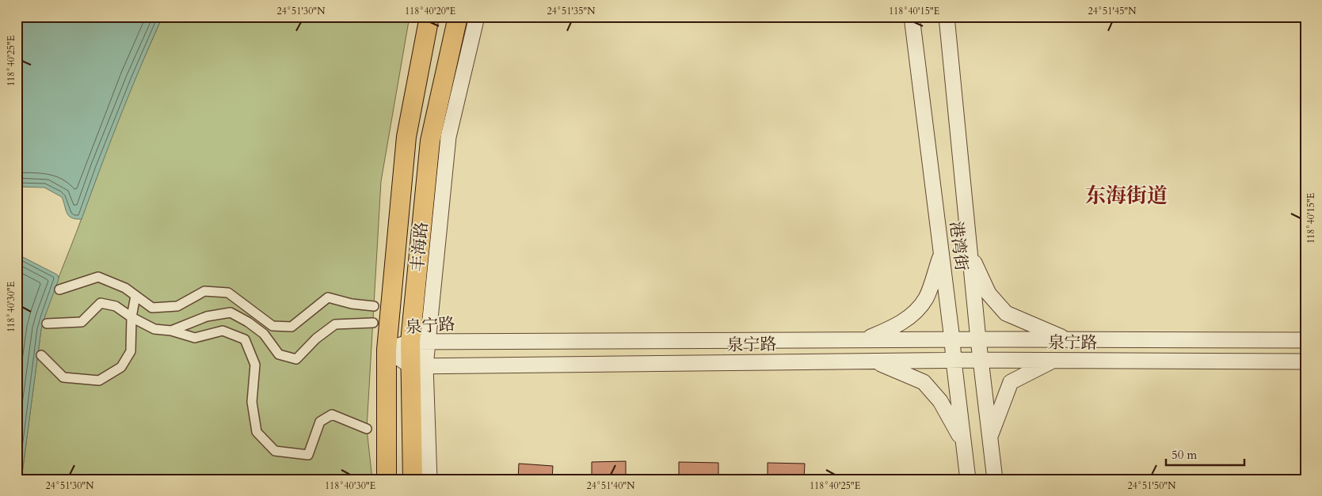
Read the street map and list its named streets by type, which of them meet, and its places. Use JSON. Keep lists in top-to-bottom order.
{
  "streets": {
    "main road": ["丰海路"],
    "street": ["港湾街", "泉宁路"]
  },
  "crossings": [
    ["港湾街", "泉宁路"],
    ["丰海路", "泉宁路"]
  ],
  "districts": ["东海街道"],
  "scale_bar": "50 m",
  "coordinates": [
    "24°51'30\"N",
    "118°40'20\"E",
    "24°51'35\"N",
    "118°40'15\"E",
    "24°51'45\"N",
    "118°40'25\"E",
    "118°40'30\"E",
    "24°51'40\"N",
    "24°51'50\"N"
  ]
}
